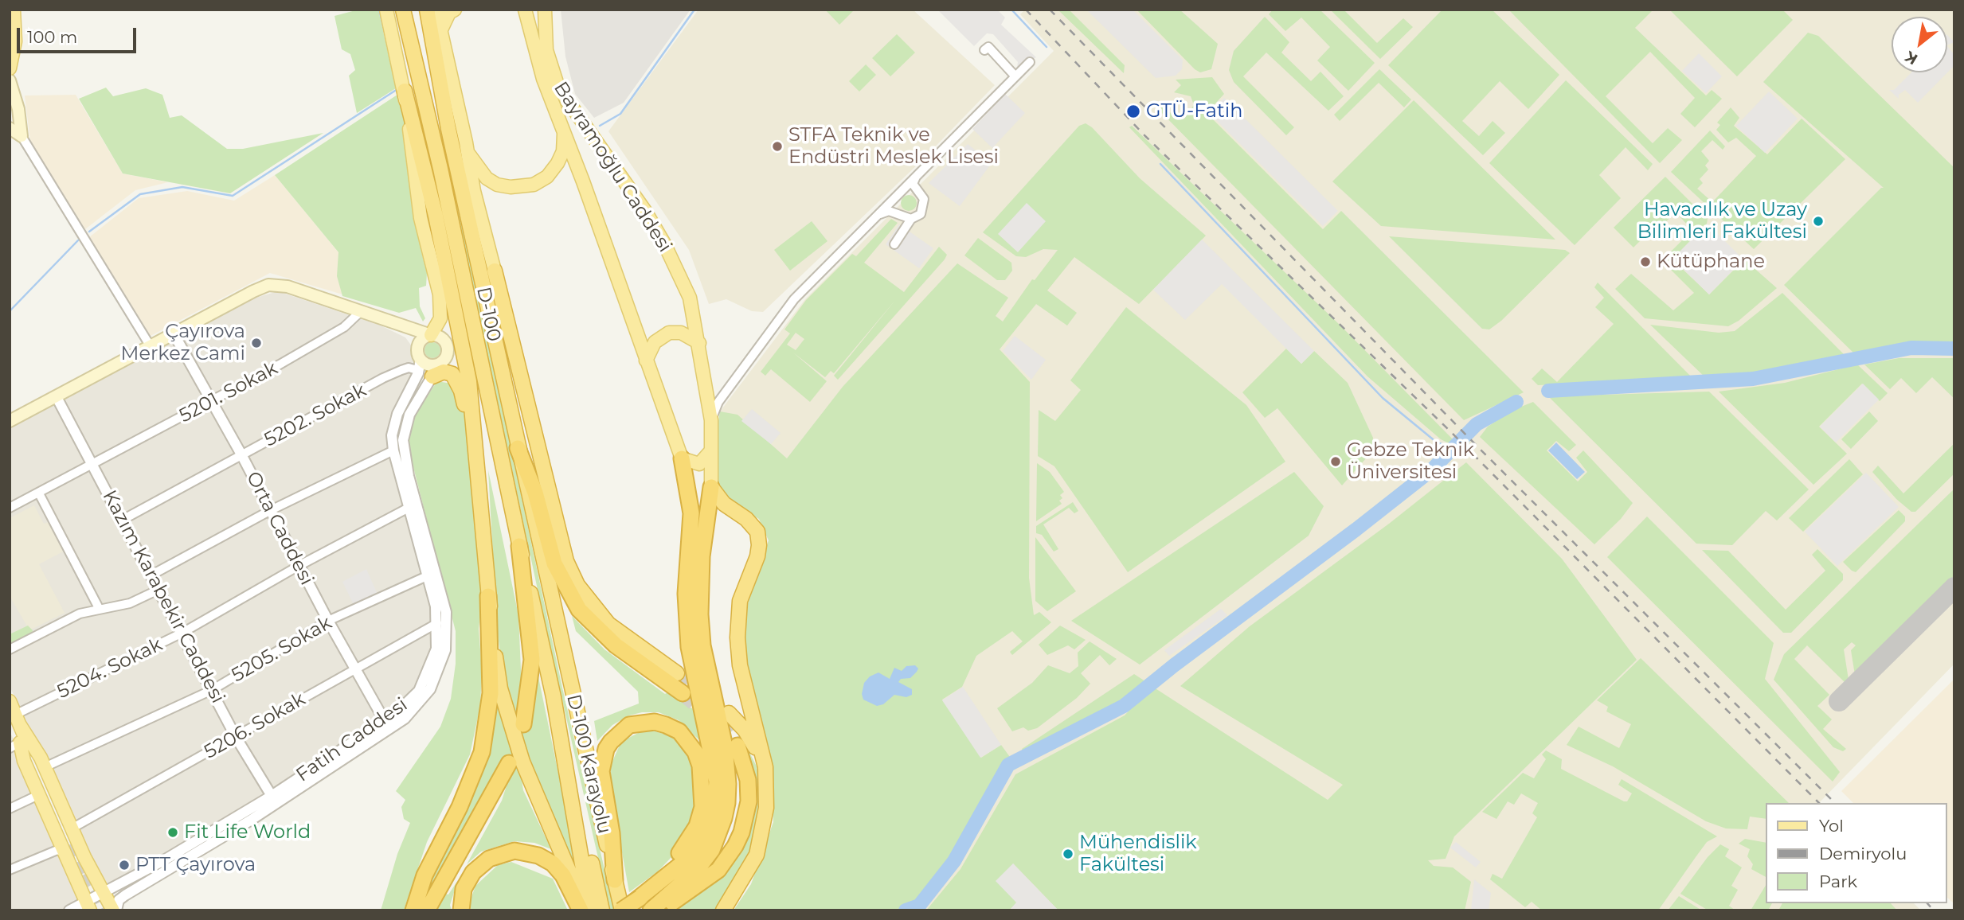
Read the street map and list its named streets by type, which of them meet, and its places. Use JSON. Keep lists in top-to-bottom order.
{
  "streets": {
    "highway": ["D-100", "D-100 Karayolu"],
    "main road": ["Bayramoğlu Caddesi"],
    "street": [
      "5201. Sokak",
      "5202. Sokak",
      "Orta Caddesi",
      "Kazım Karabekir Caddesi",
      "5205. Sokak",
      "5204. Sokak",
      "5206. Sokak",
      "Fatih Caddesi"
    ]
  },
  "crossings": [
    ["D-100", "D-100 Karayolu"],
    ["5201. Sokak", "Orta Caddesi"],
    ["5201. Sokak", "Kazım Karabekir Caddesi"],
    ["5202. Sokak", "Orta Caddesi"],
    ["5202. Sokak", "Kazım Karabekir Caddesi"],
    ["5202. Sokak", "Fatih Caddesi"],
    ["Orta Caddesi", "5205. Sokak"],
    ["Orta Caddesi", "5204. Sokak"],
    ["Orta Caddesi", "5206. Sokak"],
    ["Orta Caddesi", "Fatih Caddesi"],
    ["Kazım Karabekir Caddesi", "5205. Sokak"],
    ["Kazım Karabekir Caddesi", "5204. Sokak"],
    ["Kazım Karabekir Caddesi", "5206. Sokak"],
    ["Kazım Karabekir Caddesi", "Fatih Caddesi"],
    ["5205. Sokak", "Fatih Caddesi"],
    ["5204. Sokak", "Fatih Caddesi"],
    ["5206. Sokak", "Fatih Caddesi"]
  ],
  "places": [
    "GTÜ-Fatih",
    "STFA Teknik ve Endüstri Meslek Lisesi",
    "Havacılık ve Uzay Bilimleri Fakültesi",
    "Kütüphane",
    "Çayırova Merkez Cami",
    "Gebze Teknik Üniversitesi",
    "Fit Life World",
    "Mühendislik Fakültesi",
    "PTT Çayırova"
  ],
  "legend": ["Yol", "Demiryolu", "Park"],
  "scale_bar": "100 m",
  "north": "bottom left"
}
